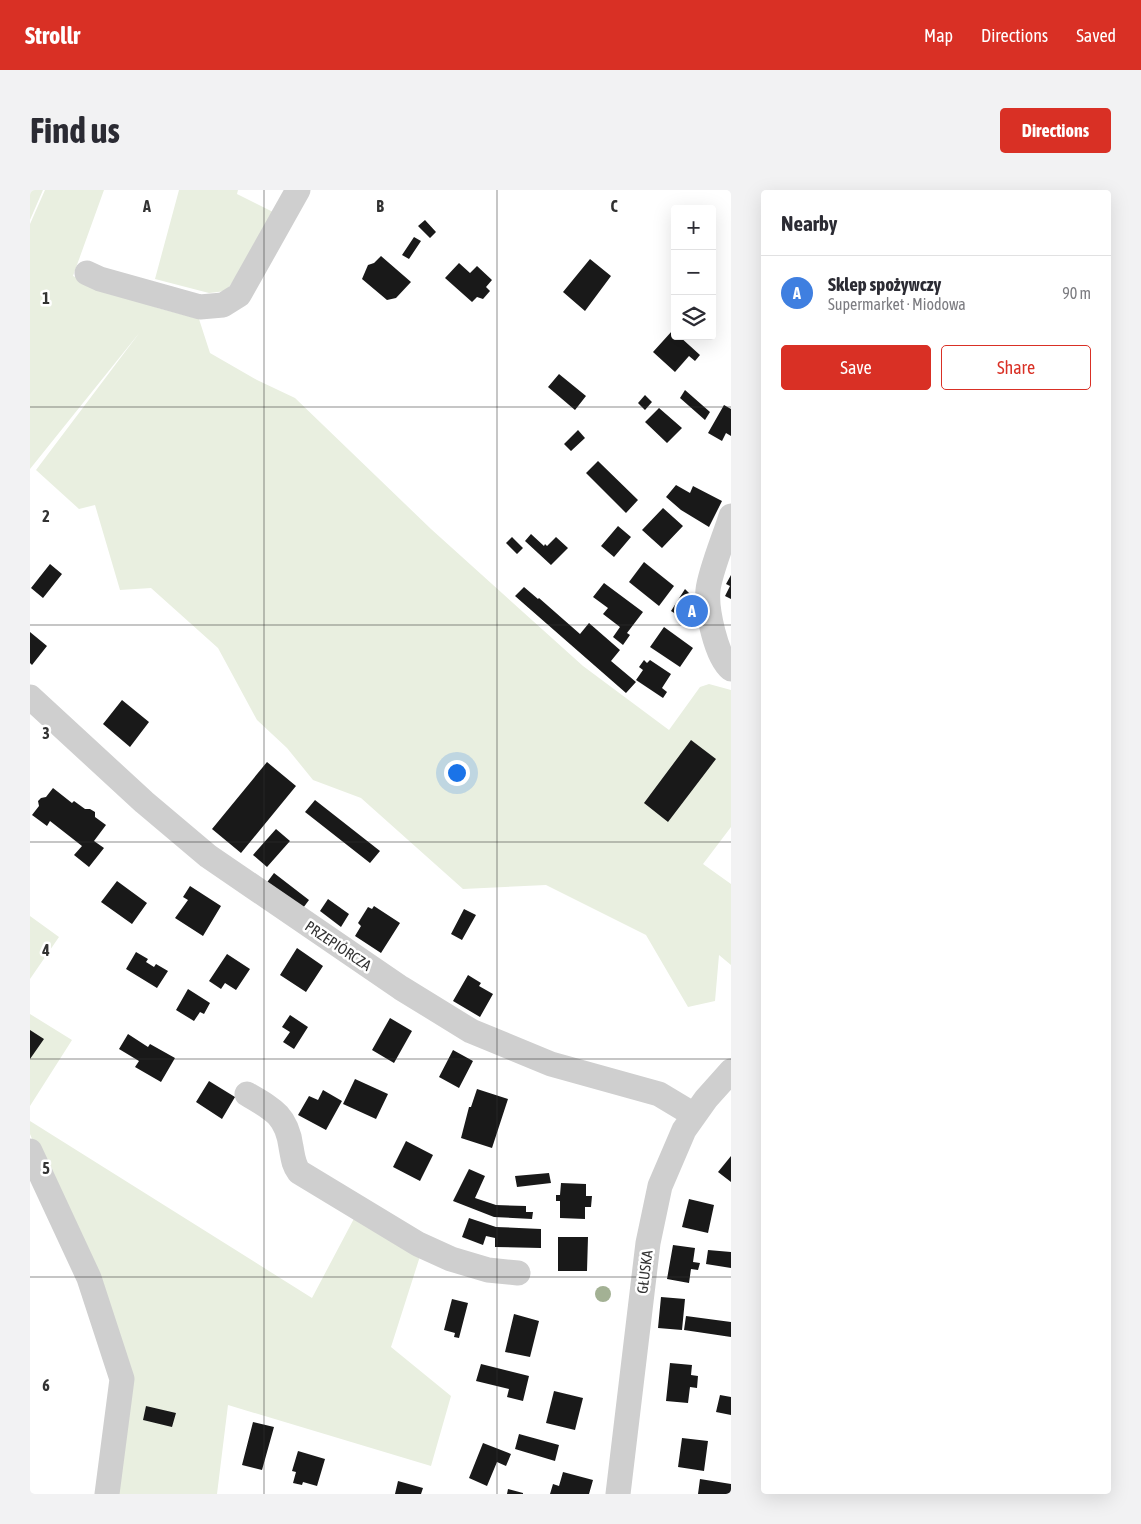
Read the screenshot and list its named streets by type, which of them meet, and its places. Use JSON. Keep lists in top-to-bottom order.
{
  "streets": {
    "street": ["PRZEPIÓRCZA", "GŁUSKA"]
  },
  "crossings": [
    ["PRZEPIÓRCZA", "GŁUSKA"]
  ],
  "page": {
    "header": "Strollr",
    "nav": ["Map", "Directions", "Saved"],
    "buttons": [
      "Directions",
      ["Save", "Share"]
    ],
    "title": "Find us",
    "heading": "Nearby",
    "map_buttons": ["+", "−"],
    "list": [
      {
        "mark": "A",
        "name": "Sklep spożywczy",
        "note": "Supermarket · Miodowa",
        "value": "90 m"
      }
    ],
    "pins": "A"
  },
  "grid": {
    "columns": ["A", "B", "C"],
    "rows": [
      "1",
      "2",
      "3",
      "4",
      "5",
      "6"
    ]
  }
}
